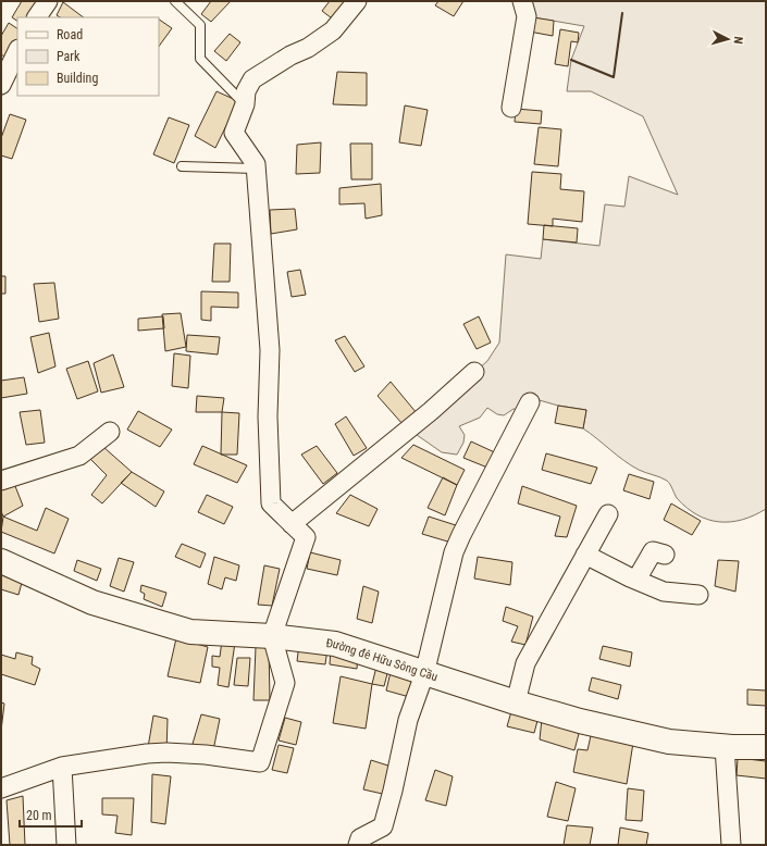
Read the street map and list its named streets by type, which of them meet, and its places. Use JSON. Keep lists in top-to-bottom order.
{
  "streets": {
    "main road": ["Đường đê Hữu Sông Cầu"]
  },
  "legend": ["Road", "Park", "Building"],
  "scale_bar": "20 m",
  "north": "right"
}
